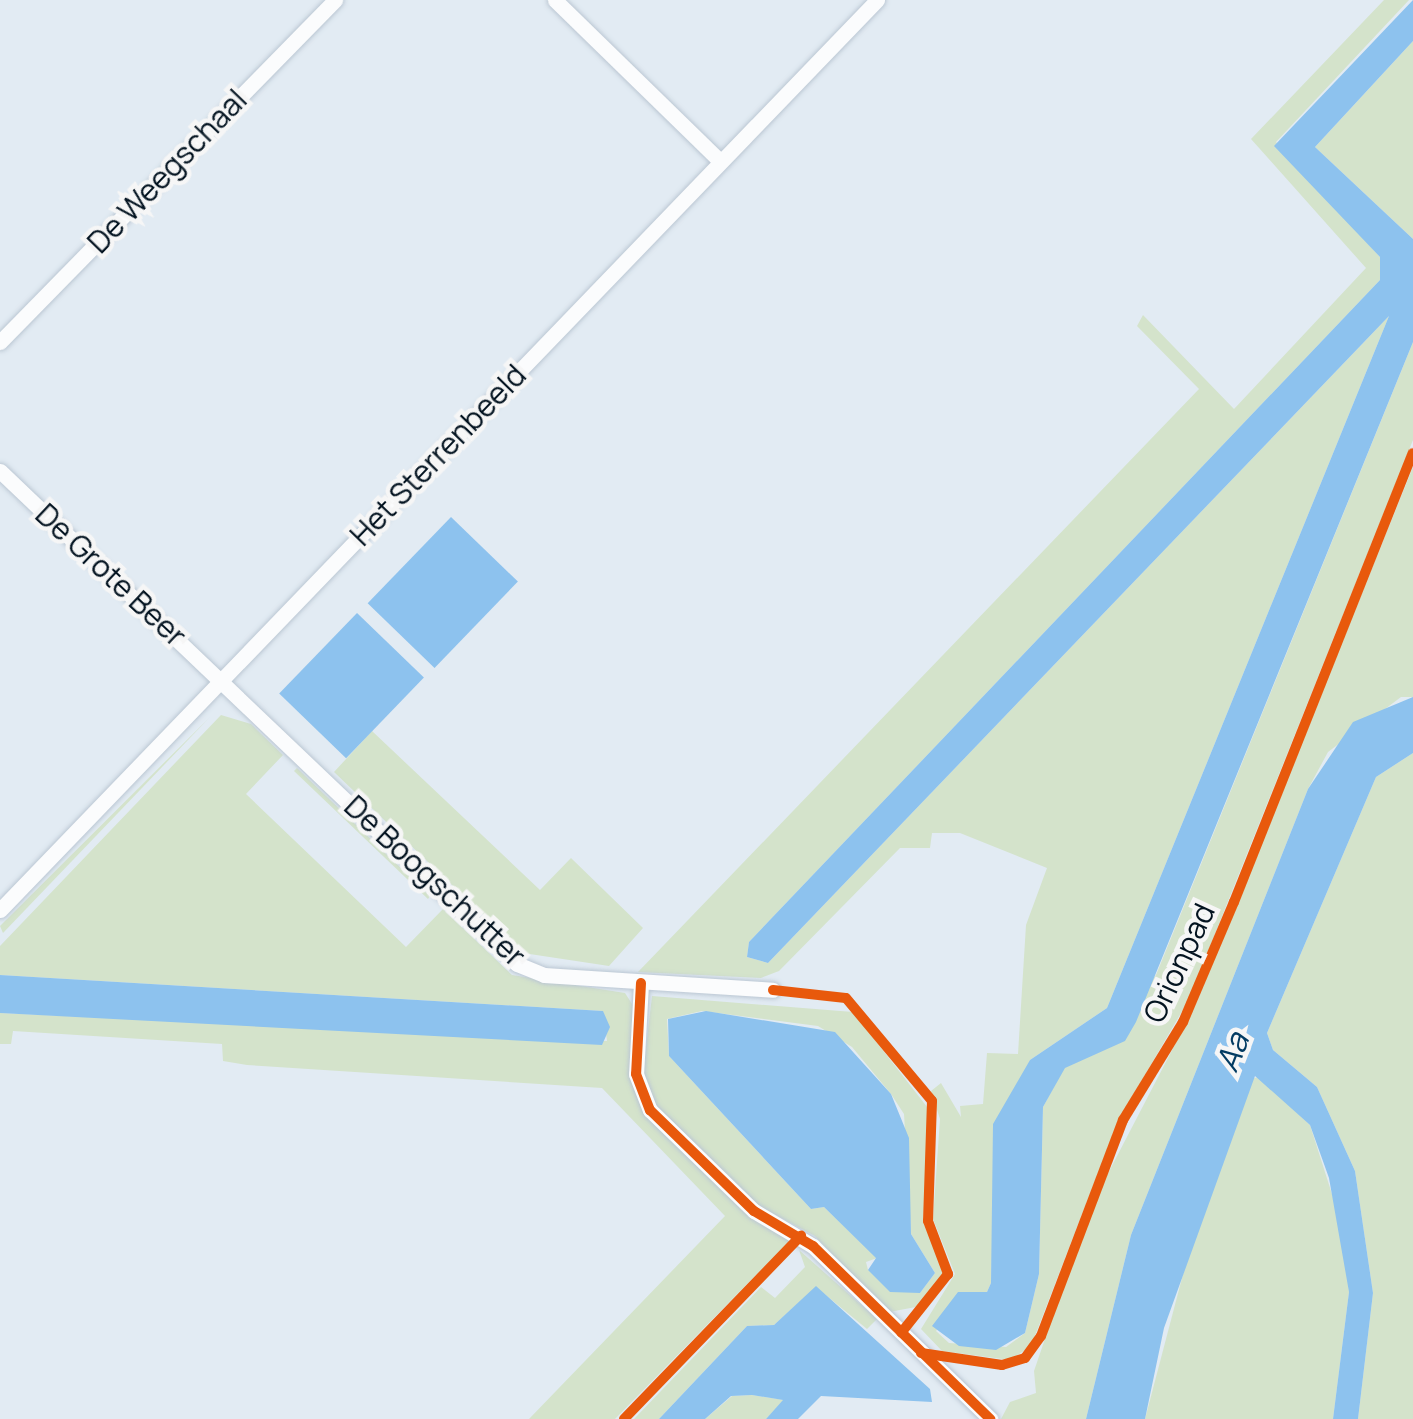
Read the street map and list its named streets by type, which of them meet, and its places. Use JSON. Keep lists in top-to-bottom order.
{
  "streets": {
    "street": [
      "De Weegschaal",
      "Het Sterrenbeeld",
      "De Grote Beer",
      "De Boogschutter"
    ],
    "cycle path": ["Orionpad"]
  },
  "crossings": [
    ["Het Sterrenbeeld", "De Grote Beer"],
    ["Het Sterrenbeeld", "De Boogschutter"],
    ["De Grote Beer", "De Boogschutter"]
  ],
  "water": ["Aa"]
}
